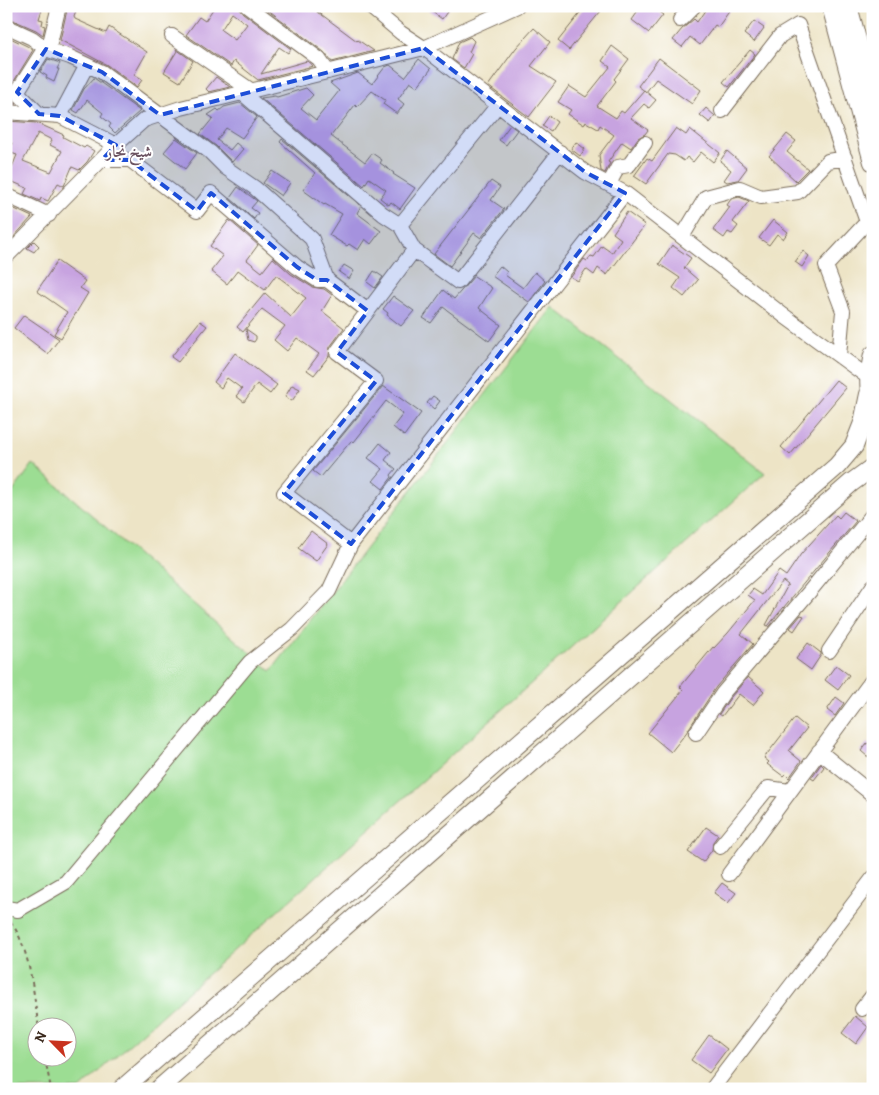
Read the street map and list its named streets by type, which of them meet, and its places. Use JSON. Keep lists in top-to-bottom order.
{
  "districts": ["شيخ نجار"],
  "north": "top left"
}
